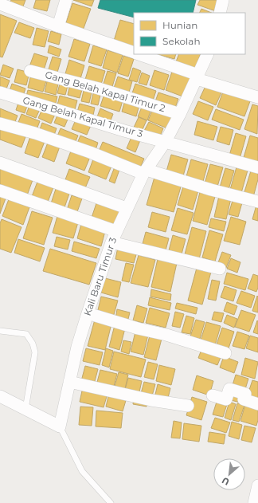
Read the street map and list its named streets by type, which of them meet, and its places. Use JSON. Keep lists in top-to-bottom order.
{
  "streets": {
    "street": ["Gang Belah Kapal Timur 2", "Gang Belah Kapal Timur 3", "Kali Baru Timur 3"]
  },
  "crossings": [
    ["Gang Belah Kapal Timur 2", "Kali Baru Timur 3"],
    ["Gang Belah Kapal Timur 3", "Kali Baru Timur 3"]
  ],
  "legend": ["Hunian", "Sekolah"],
  "north": "bottom left"
}
